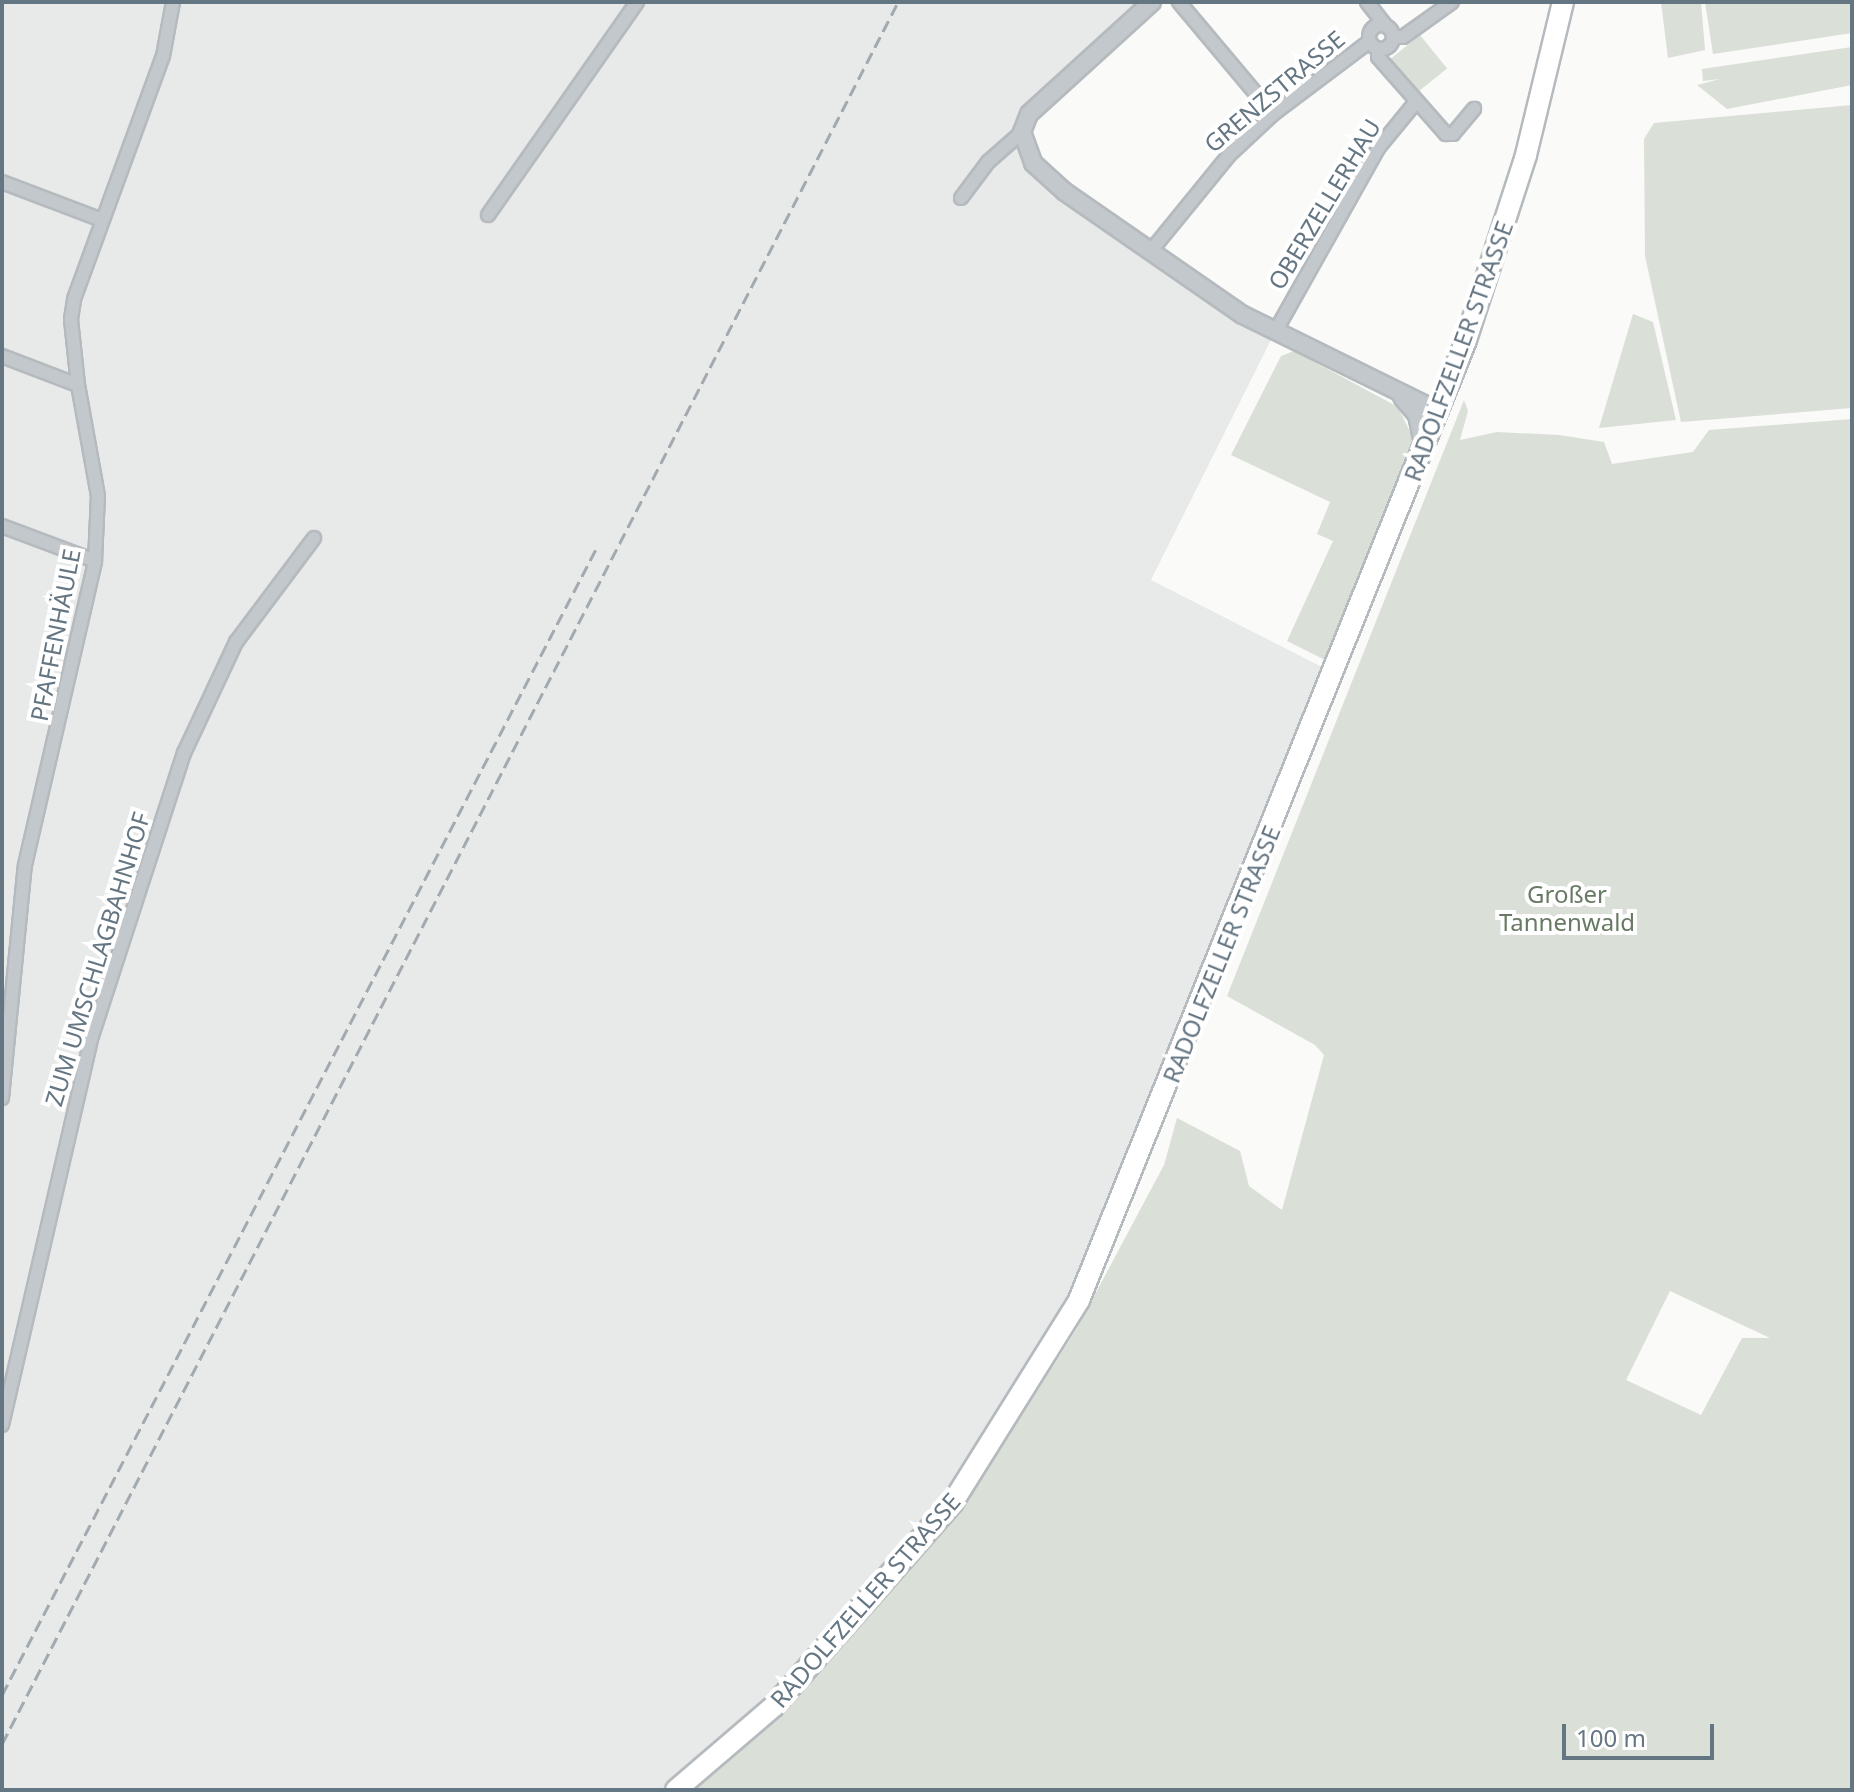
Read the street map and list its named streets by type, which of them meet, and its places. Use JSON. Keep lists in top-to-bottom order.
{
  "streets": {
    "main road": ["RADOLFZELLER STRASSE"],
    "street": [
      "GRENZSTRASSE",
      "OBERZELLERHAU",
      "PFAFFENHÄULE",
      "ZUM UMSCHLAGBAHNHOF"
    ]
  },
  "parks": ["Großer Tannenwald"],
  "scale_bar": "100 m"
}
